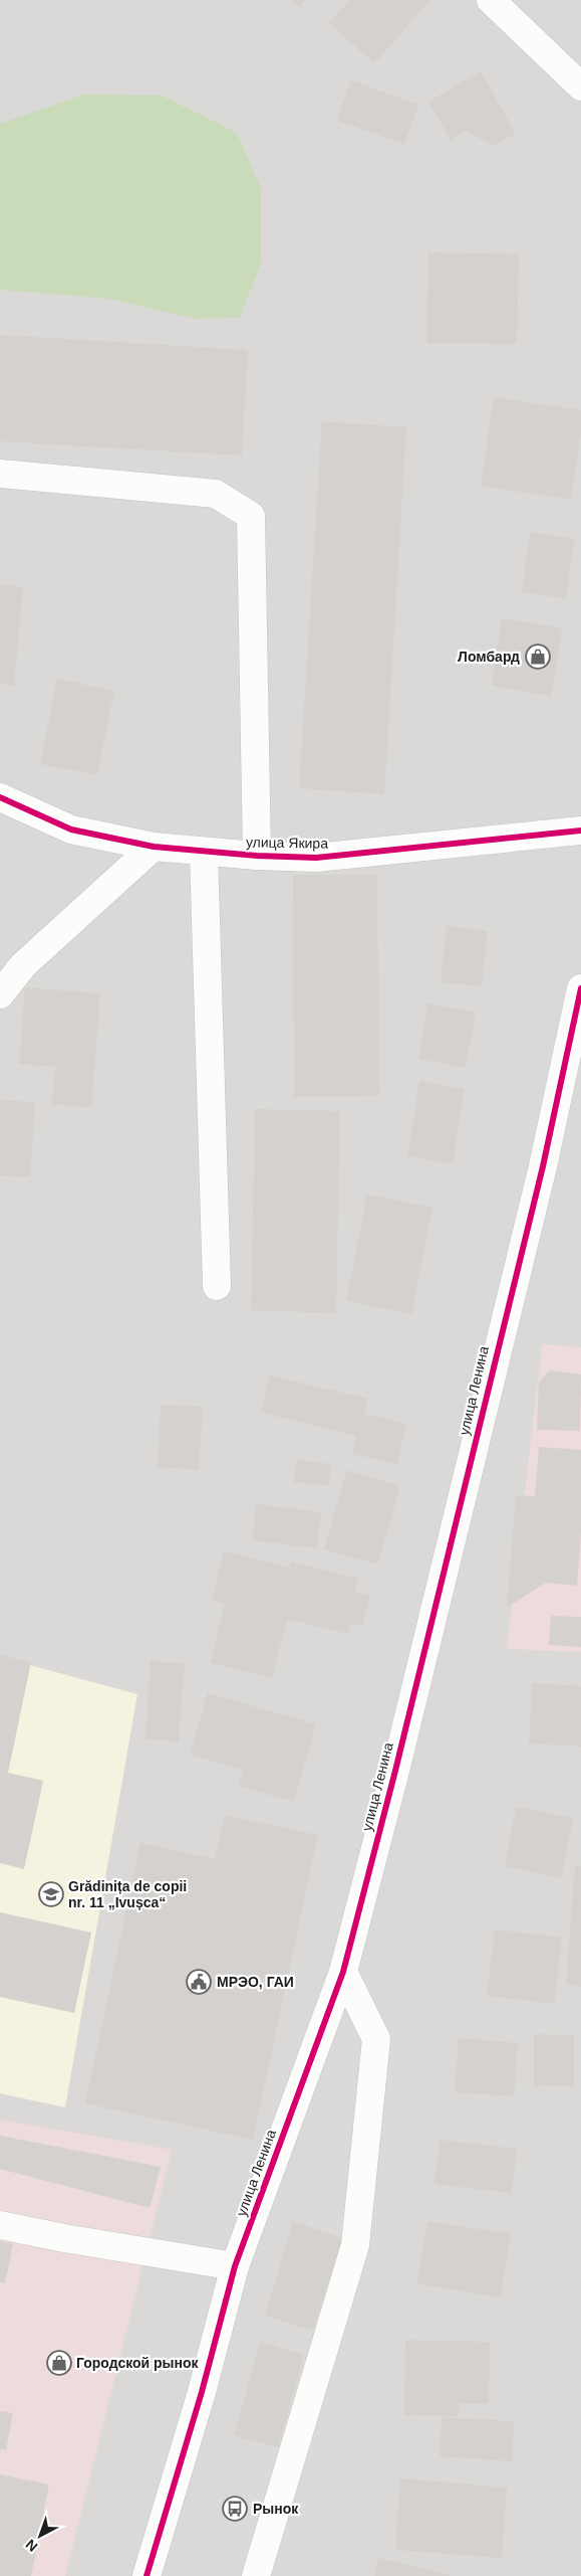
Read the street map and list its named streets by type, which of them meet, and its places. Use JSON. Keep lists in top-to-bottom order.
{
  "streets": {
    "street": ["улица Якира", "улица Ленина"]
  },
  "places": {
    "shop": ["Ломбард", "Городской рынок"],
    "school or university": ["Grădinița de copii nr. 11 „Ivușca“"],
    "public building": ["МРЭО, ГАИ"],
    "bus stop": ["Рынок"]
  },
  "north": "bottom left"
}
